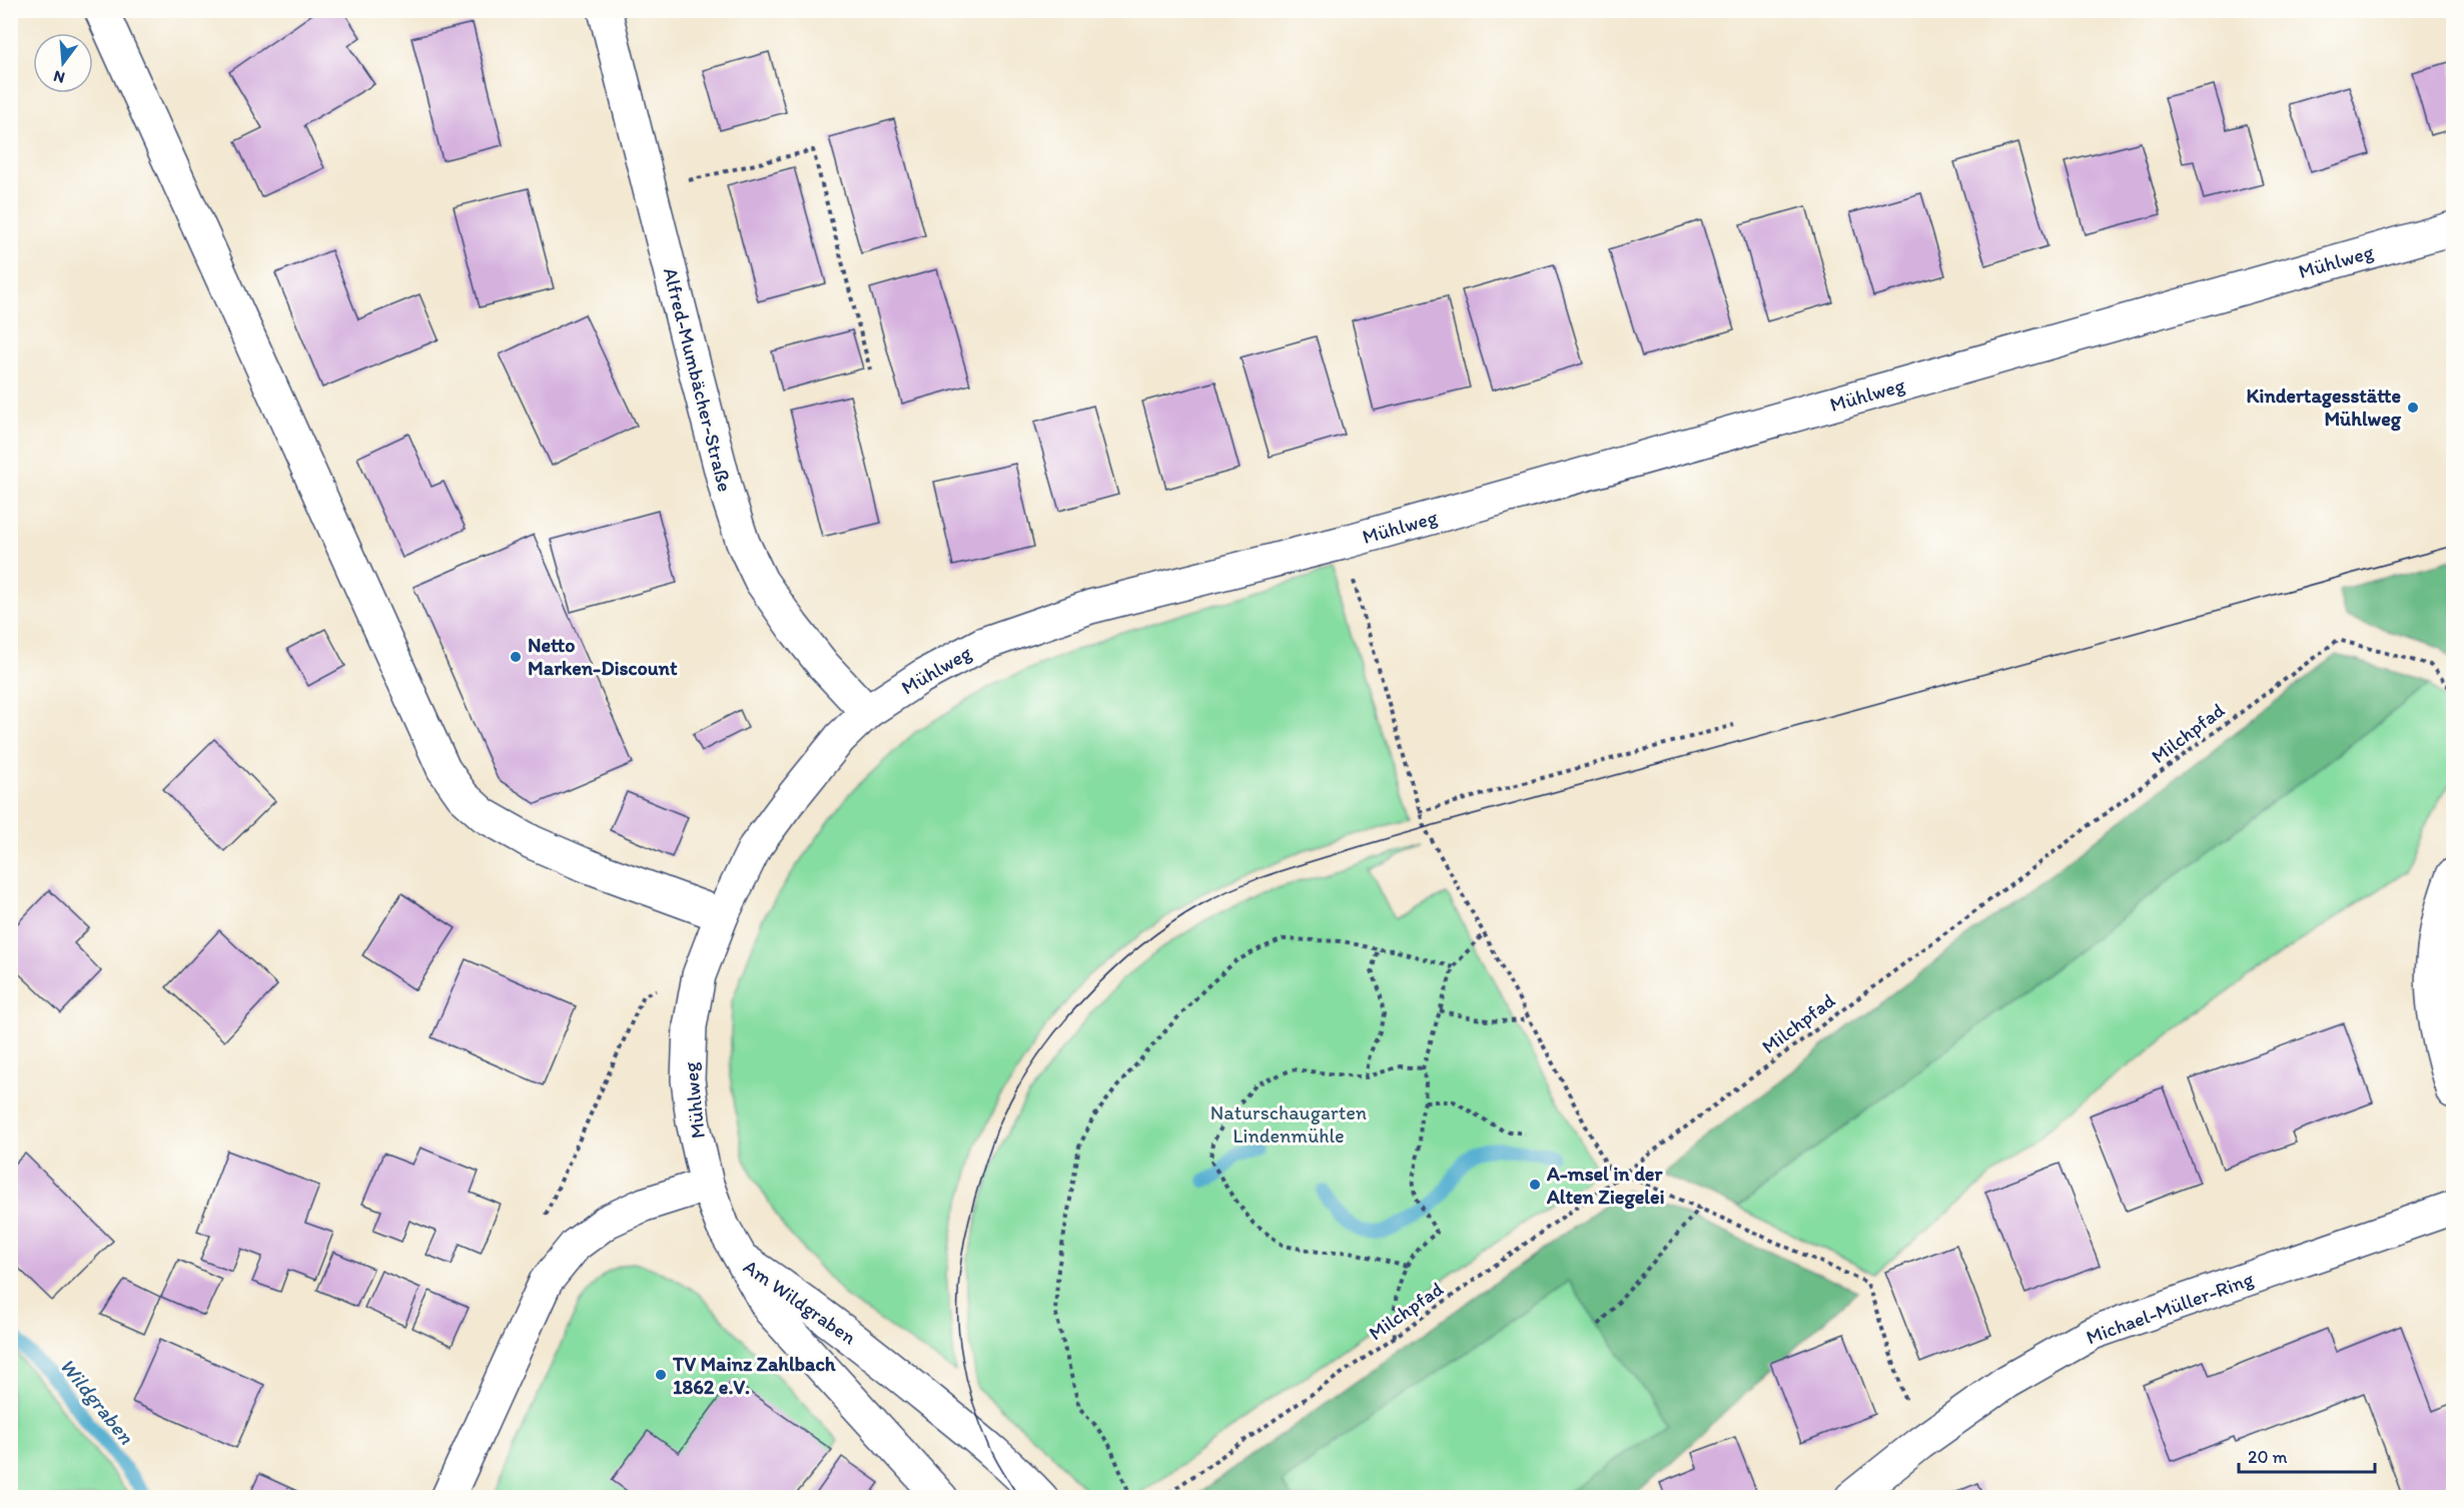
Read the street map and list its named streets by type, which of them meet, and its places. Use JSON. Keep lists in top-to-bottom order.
{
  "streets": {
    "street": [
      "Mühlweg",
      "Alfred-Mumbächer-Straße",
      "Am Wildgraben",
      "Michael-Müller-Ring"
    ],
    "path": ["Milchpfad"]
  },
  "crossings": [
    ["Mühlweg", "Alfred-Mumbächer-Straße"],
    ["Mühlweg", "Am Wildgraben"]
  ],
  "water": ["Wildgraben"],
  "parks": ["Naturschaugarten Lindenmühle"],
  "places": [
    "Kindertagesstätte Mühlweg",
    "Netto Marken-Discount",
    "A-msel in der Alten Ziegelei",
    "TV Mainz Zahlbach 1862 e.V."
  ],
  "scale_bar": "20 m",
  "north": "bottom"
}
